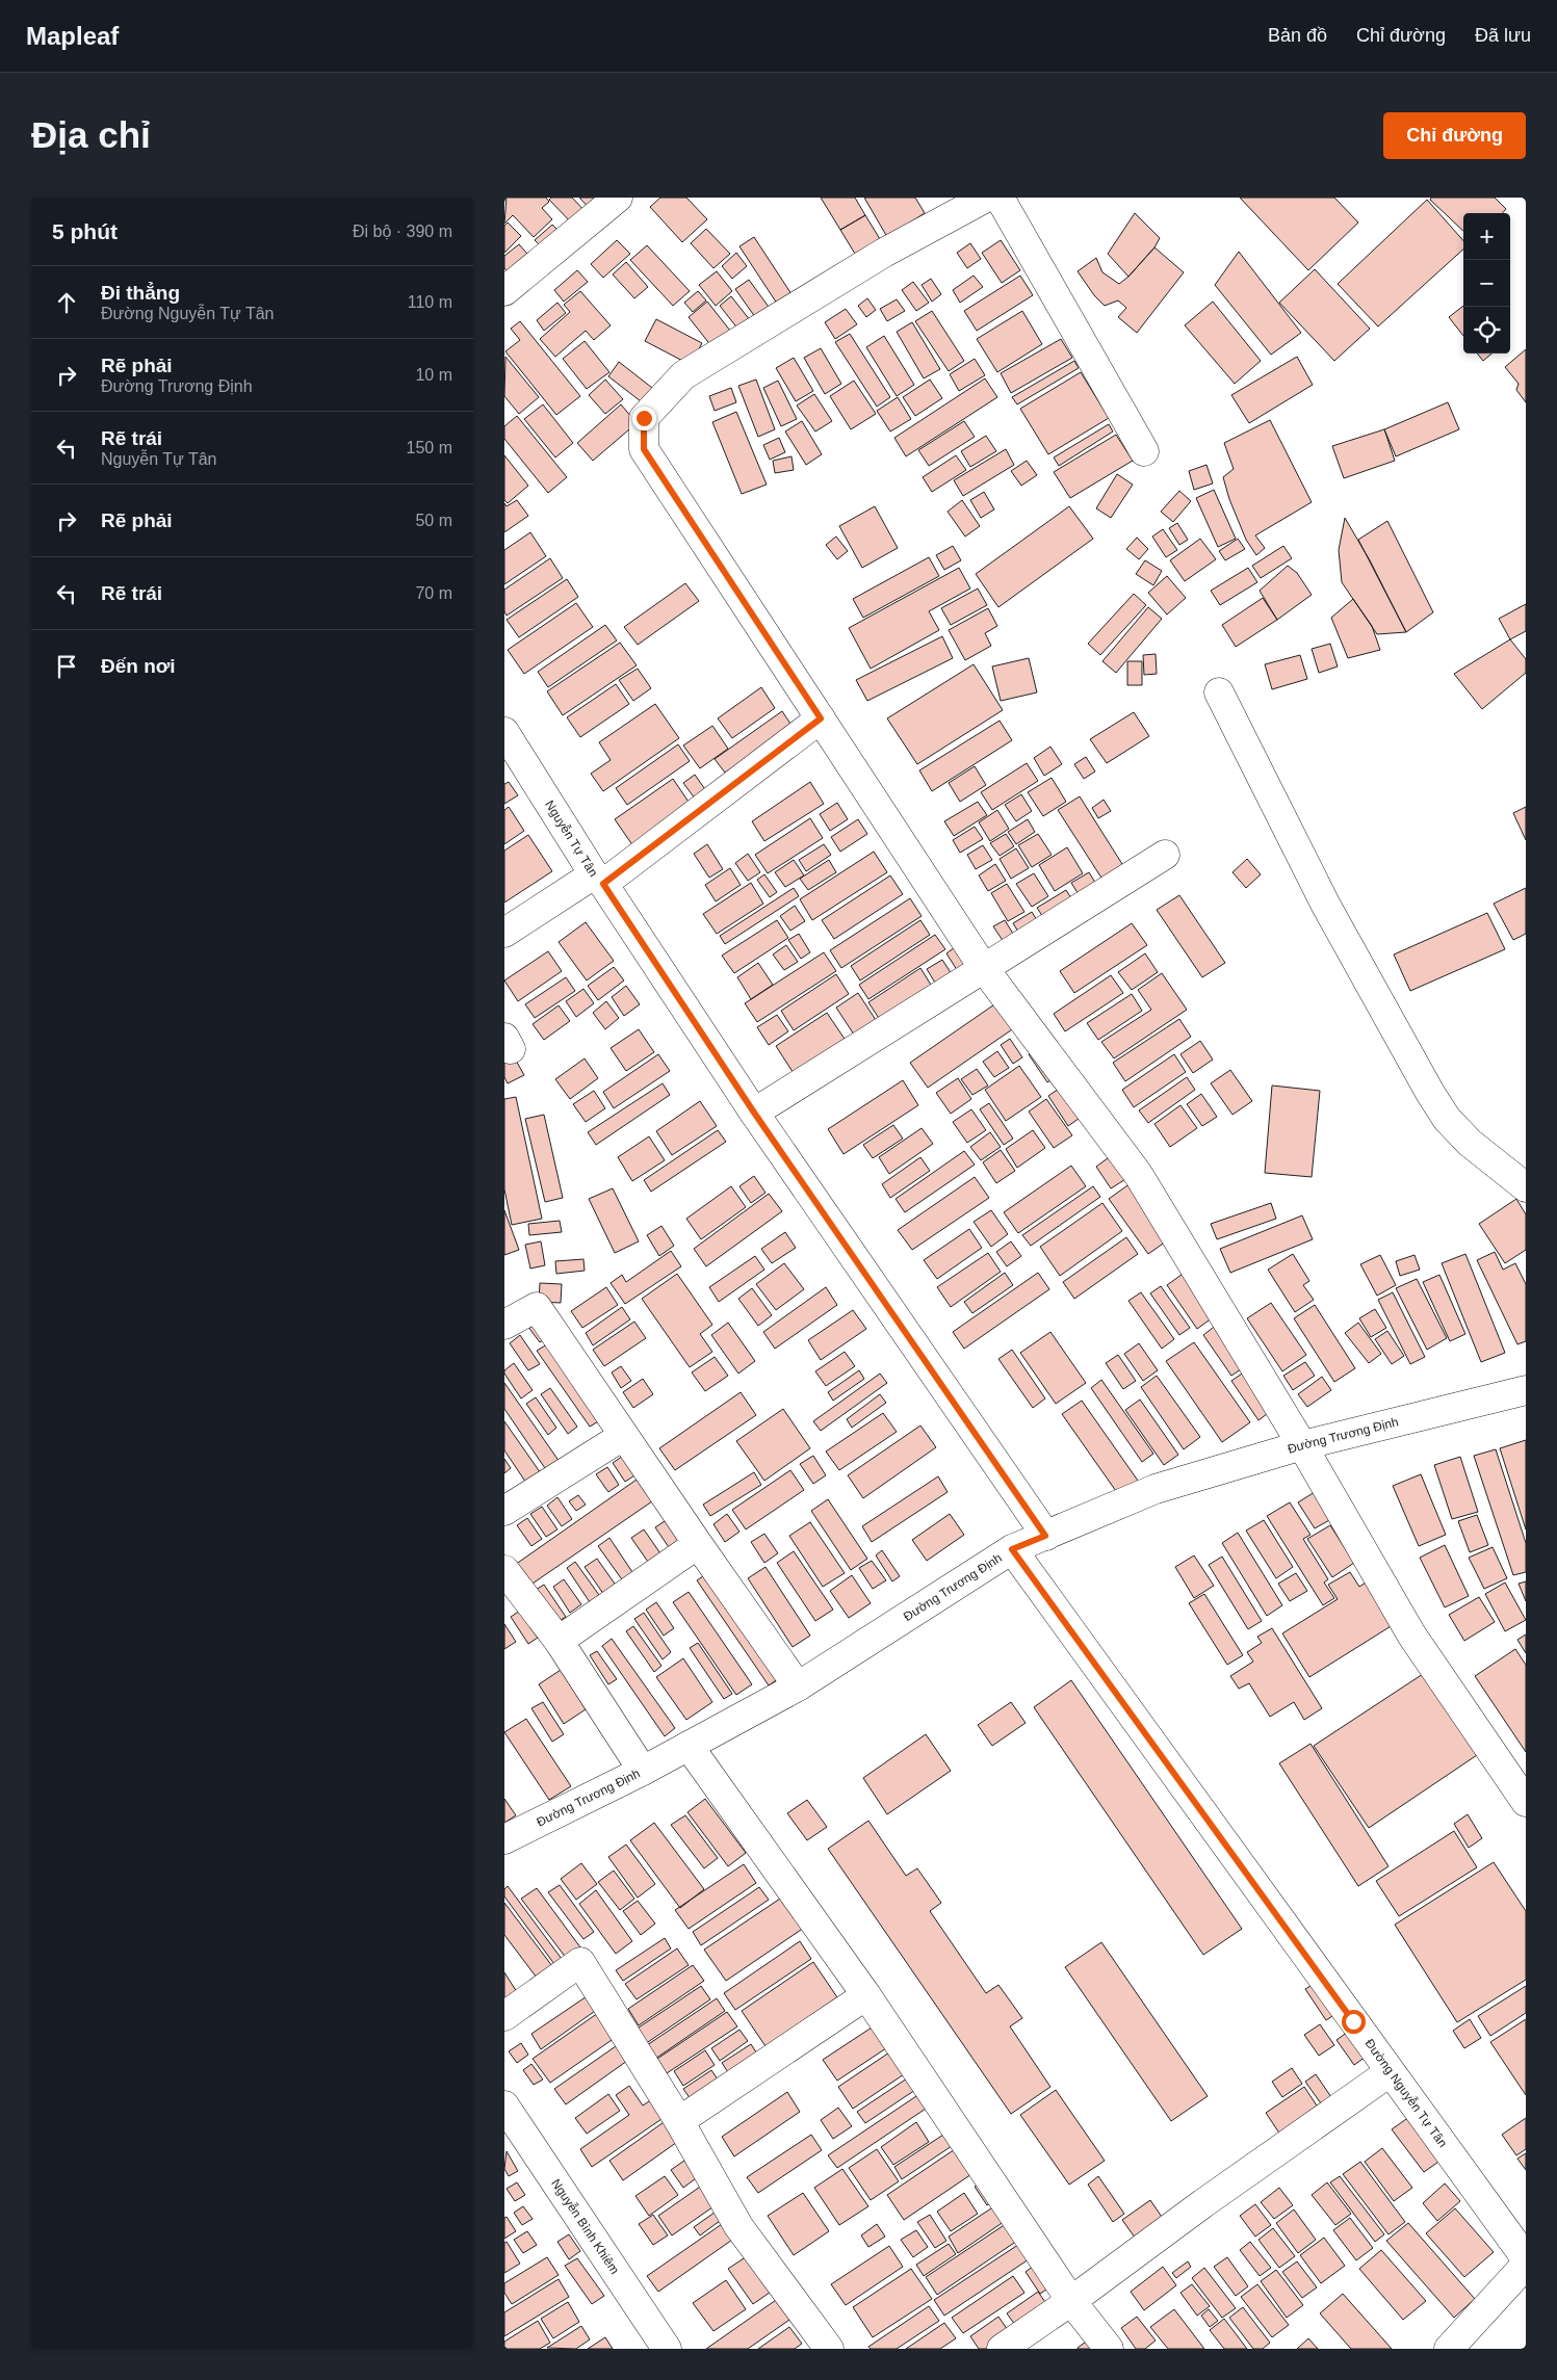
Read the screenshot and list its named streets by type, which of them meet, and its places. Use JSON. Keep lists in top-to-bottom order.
{
  "streets": {
    "street": [
      "Nguyễn Tự Tân",
      "Đường Trương Định",
      "Đường Nguyễn Tự Tân",
      "Nguyễn Bình Khiêm"
    ]
  },
  "crossings": [
    ["Nguyễn Tự Tân", "Đường Trương Định"],
    ["Đường Trương Định", "Đường Nguyễn Tự Tân"]
  ],
  "page": {
    "header": "Mapleaf",
    "nav": ["Bản đồ", "Chỉ đường", "Đã lưu"],
    "buttons": "Chỉ đường",
    "title": "Địa chỉ",
    "heading": ["5 phút", "Đi bộ · 390 m"],
    "map_buttons": ["+", "−"],
    "list": [
      ["Đi thẳng", "Đường Nguyễn Tự Tân", "110 m"],
      ["Rẽ phải", "Đường Trương Định", "10 m"],
      ["Rẽ trái", "Nguyễn Tự Tân", "150 m"],
      ["Rẽ phải", "50 m"],
      ["Rẽ trái", "70 m"],
      "Đến nơi"
    ]
  }
}
